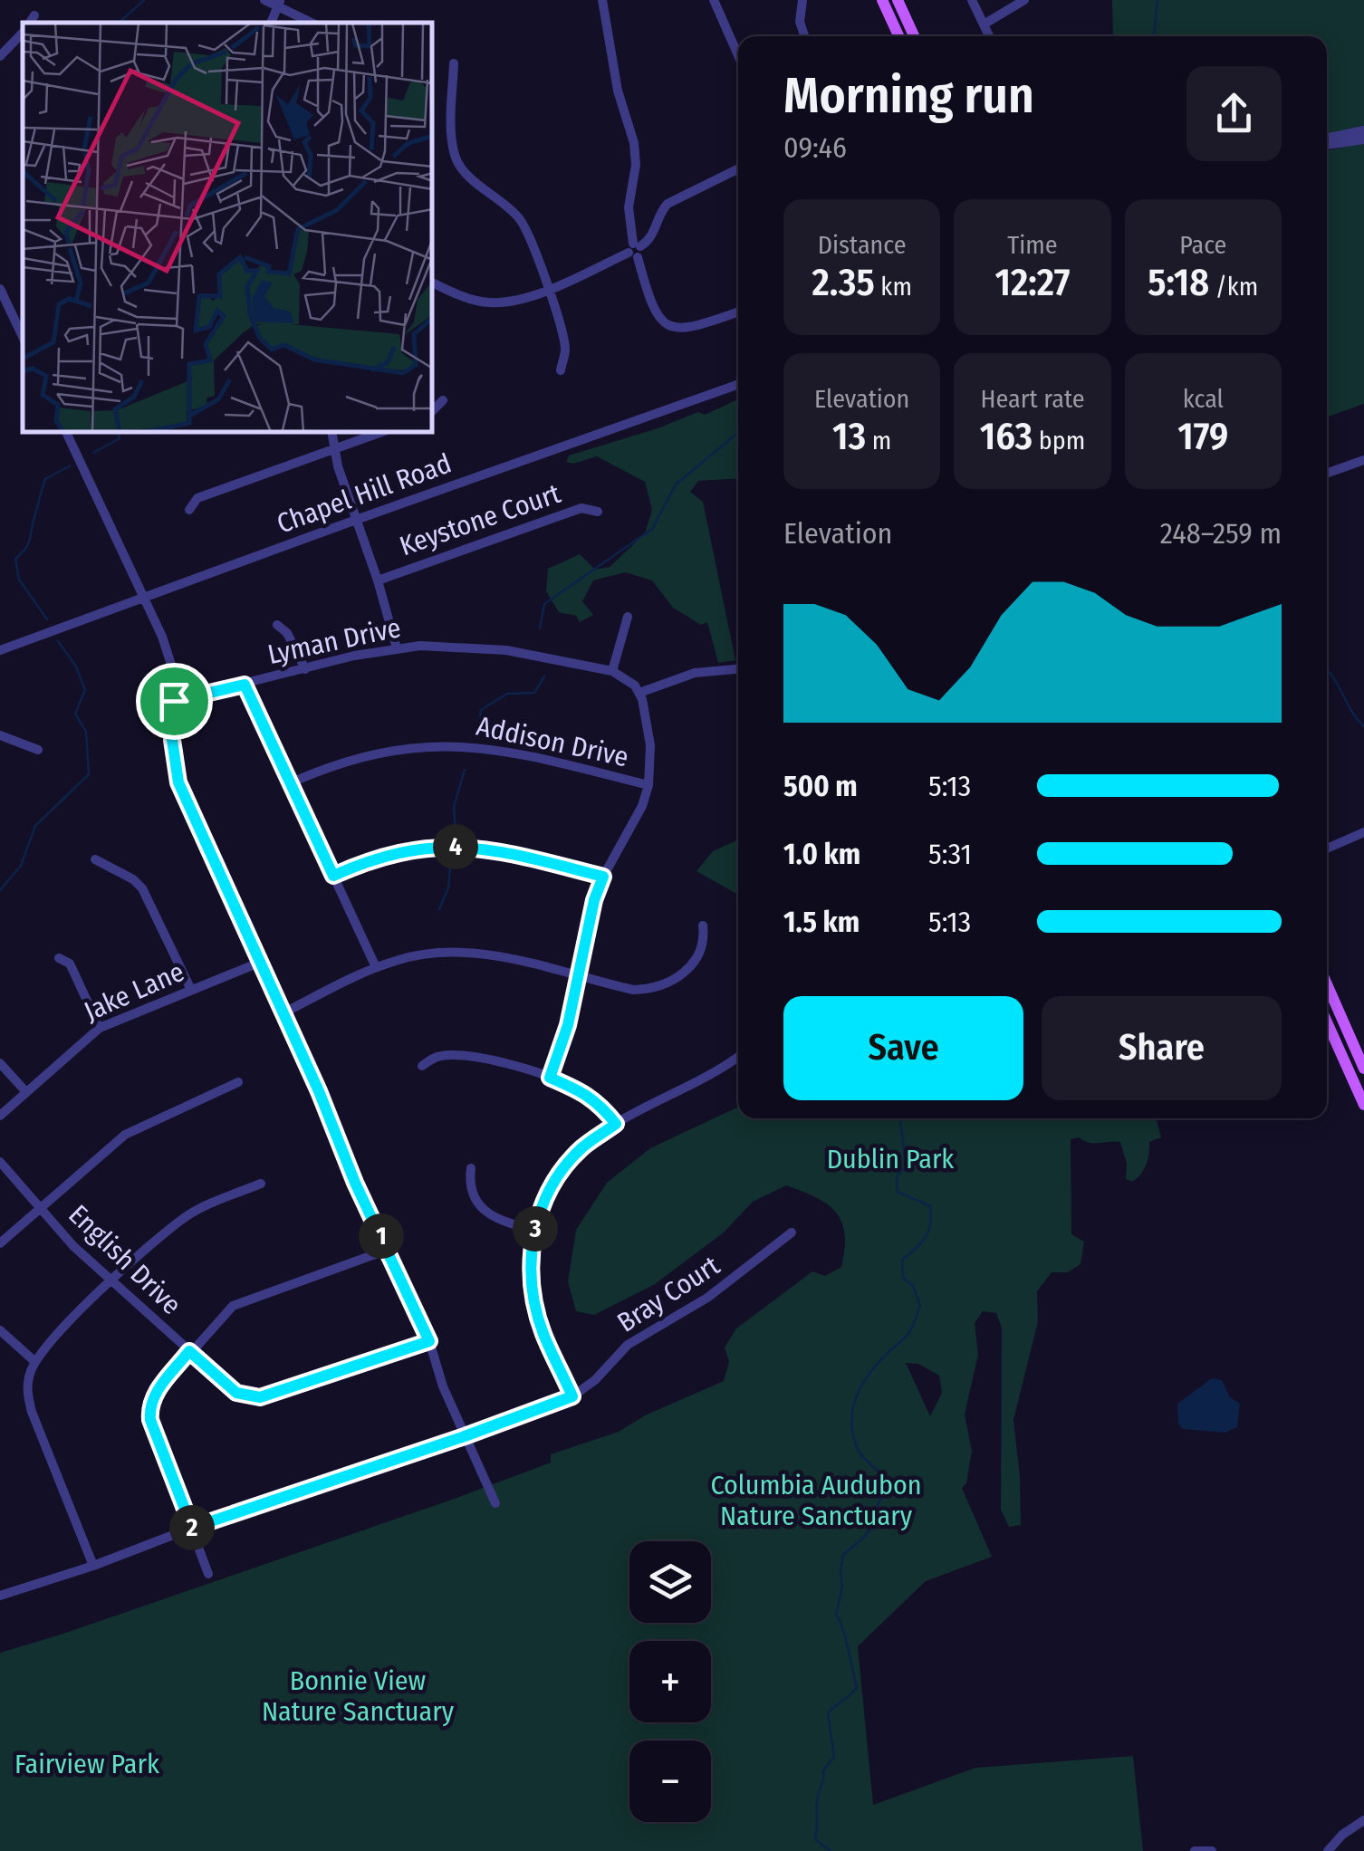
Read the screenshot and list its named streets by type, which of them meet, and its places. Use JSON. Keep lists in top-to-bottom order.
{
  "streets": {
    "street": [
      "Chapel Hill Road",
      "Keystone Court",
      "Lyman Drive",
      "Addison Drive",
      "Jake Lane",
      "English Drive",
      "Bray Court"
    ]
  },
  "parks": [
    "Dublin Park",
    "Columbia Audubon Nature Sanctuary",
    "Bonnie View Nature Sanctuary",
    "Fairview Park"
  ],
  "page": {
    "heading": ["Morning run", "09:46"],
    "stats": [
      ["Distance", "2.35 km"],
      ["Time", "12:27"],
      ["Pace", "5:18 /km"],
      ["Elevation", "13 m"],
      ["Heart rate", "163 bpm"],
      ["kcal", "179"]
    ],
    "chart": ["Elevation", "248–259 m"],
    "list": [
      {
        "name": "500 m",
        "note": "5:13"
      },
      {
        "name": "1.0 km",
        "note": "5:31"
      },
      {
        "name": "1.5 km",
        "note": "5:13"
      }
    ],
    "pins": [
      "4",
      "3",
      "1",
      "2"
    ],
    "buttons": ["Save", "Share"],
    "map_buttons": ["+", "−"]
  }
}
